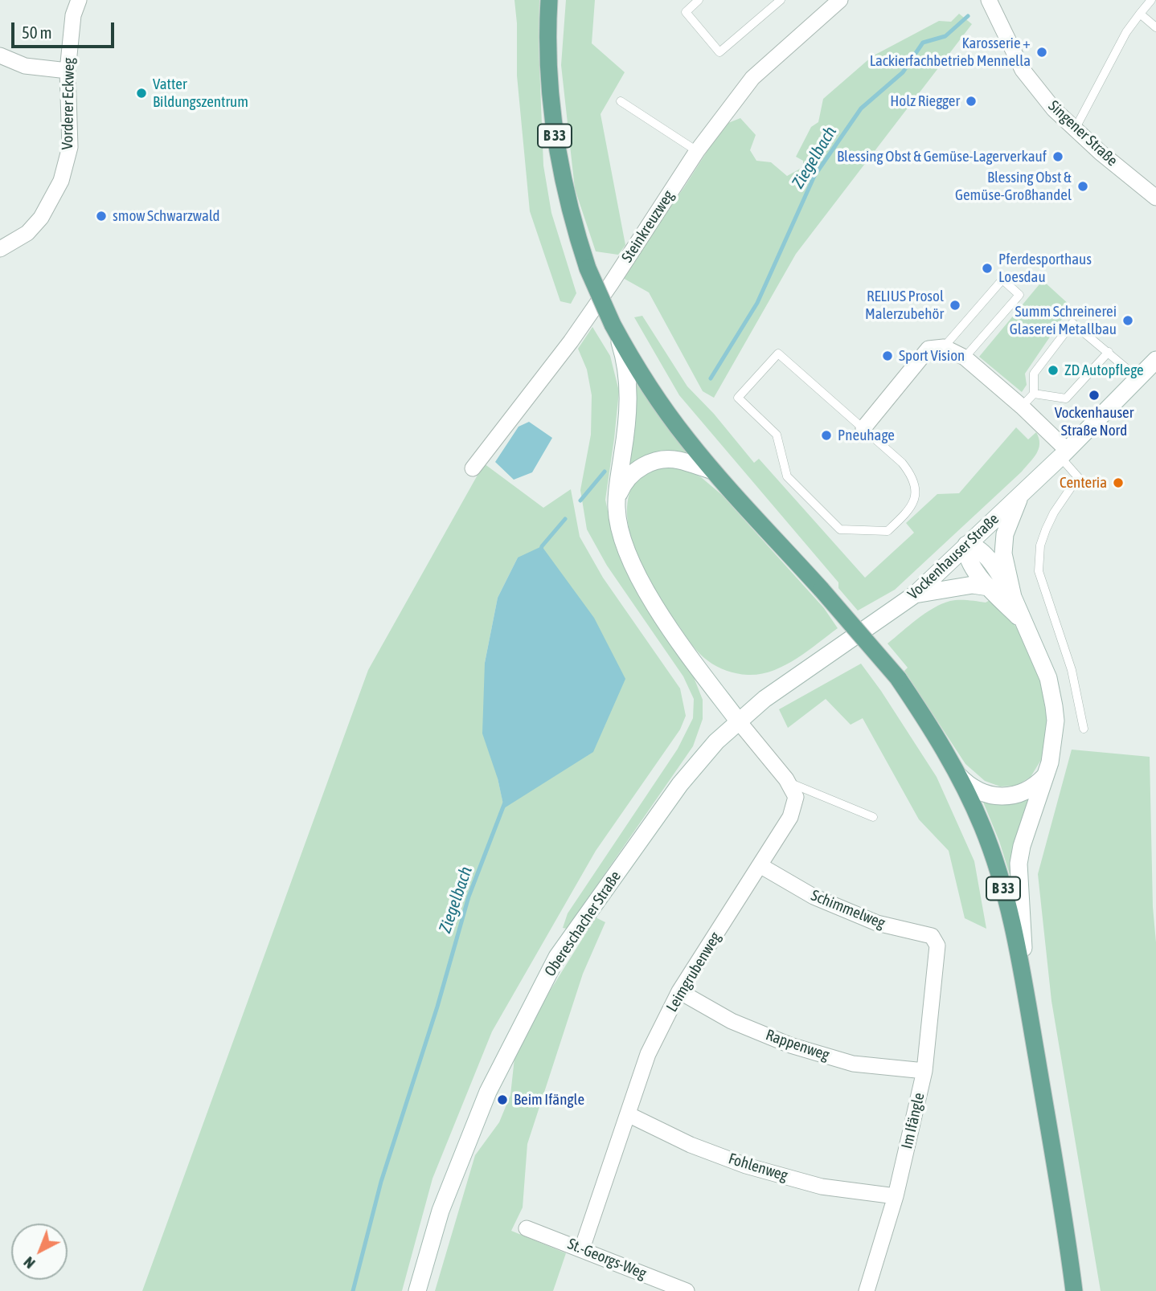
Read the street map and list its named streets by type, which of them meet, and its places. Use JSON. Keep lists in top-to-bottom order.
{
  "streets": {
    "main road": ["B 33", "Vockenhauser Straße", "Obereschacher Straße"],
    "street": [
      "Vorderer Eckweg",
      "Singener Straße",
      "Steinkreuzweg",
      "Schimmelweg",
      "Leimgrubenweg",
      "Rappenweg",
      "Im Ifängle",
      "Fohlenweg",
      "St.-Georgs-Weg"
    ]
  },
  "crossings": [
    ["Vockenhauser Straße", "Obereschacher Straße"],
    ["Schimmelweg", "Leimgrubenweg"],
    ["Schimmelweg", "Im Ifängle"],
    ["Obereschacher Straße", "Leimgrubenweg"],
    ["Leimgrubenweg", "Rappenweg"],
    ["Leimgrubenweg", "Fohlenweg"],
    ["Leimgrubenweg", "St.-Georgs-Weg"],
    ["Rappenweg", "Im Ifängle"],
    ["Im Ifängle", "Fohlenweg"]
  ],
  "water": ["Ziegelbach"],
  "places": [
    "Karosserie + Lackierfachbetrieb Mennella",
    "Vatter Bildungszentrum",
    "Holz Riegger",
    "Blessing Obst & Gemüse-Lagerverkauf",
    "Blessing Obst & Gemüse-Großhandel",
    "smow Schwarzwald",
    "Pferdesporthaus Loesdau",
    "RELIUS Prosol Malerzubehör",
    "Summ Schreinerei Glaserei Metallbau",
    "Sport Vision",
    "ZD Autopflege",
    "Vockenhauser Straße Nord",
    "Pneuhage",
    "Centeria",
    "Beim Ifängle"
  ],
  "scale_bar": "50 m",
  "north": "bottom left"
}
